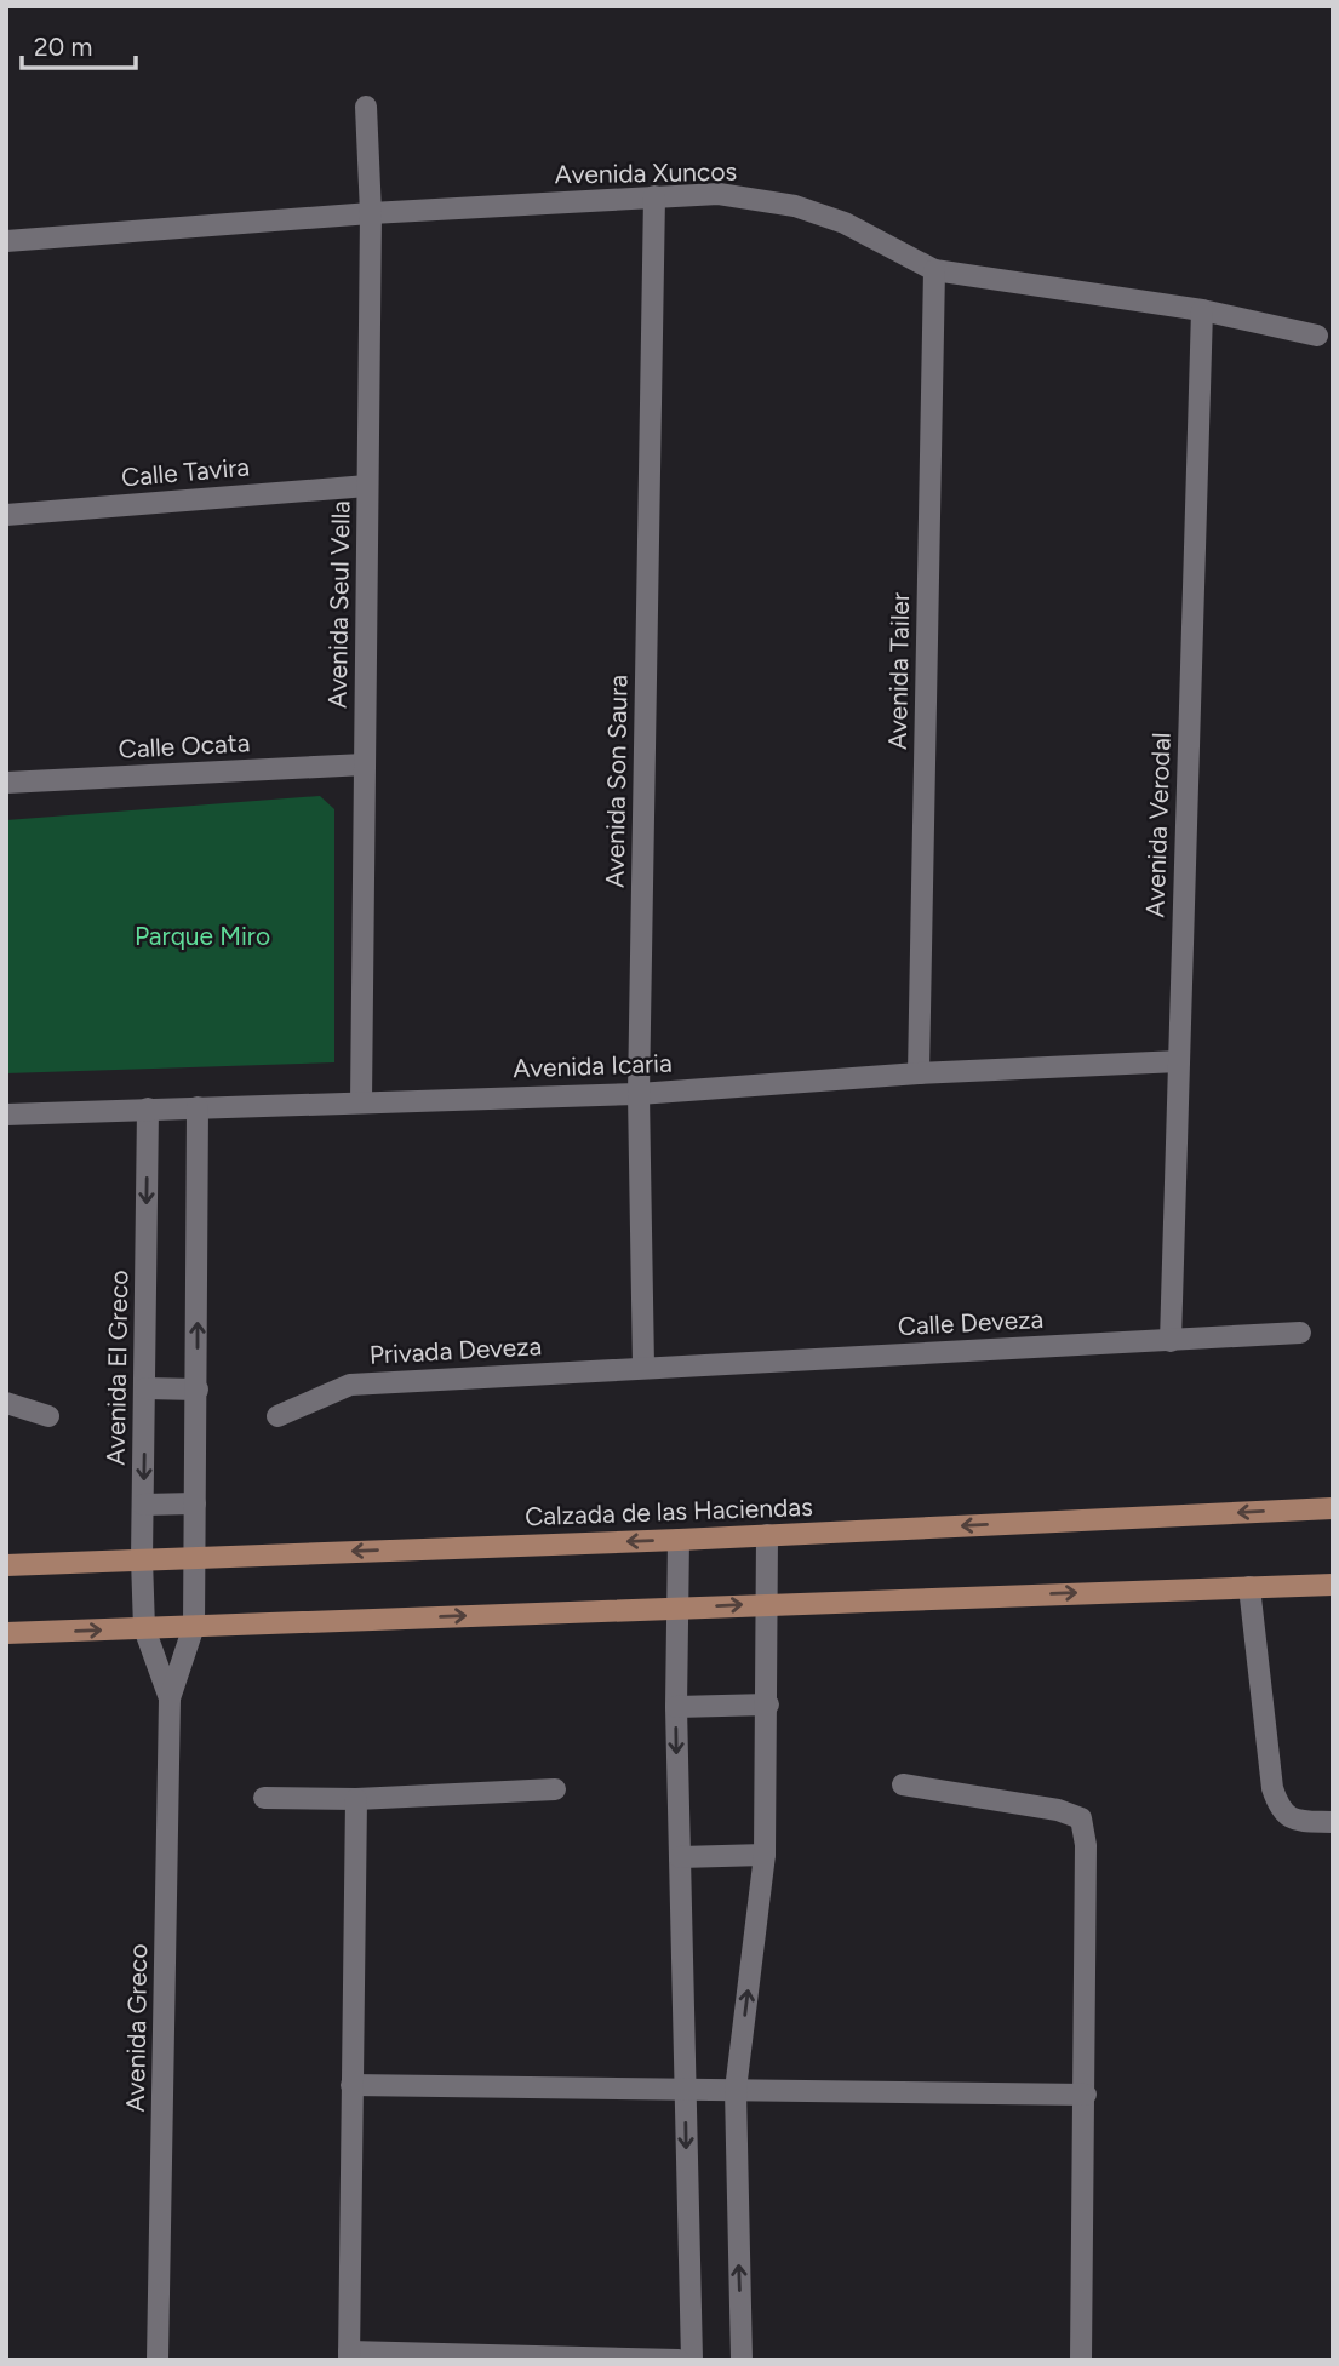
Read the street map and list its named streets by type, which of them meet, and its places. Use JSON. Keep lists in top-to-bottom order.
{
  "streets": {
    "main road": ["Calzada de las Haciendas"],
    "street": [
      "Avenida Xuncos",
      "Calle Tavira",
      "Avenida Seul Vella",
      "Avenida Tailer",
      "Calle Ocata",
      "Avenida Son Saura",
      "Avenida Verodal",
      "Avenida Icaria",
      "Calle Deveza",
      "Privada Deveza",
      "Avenida El Greco",
      "Avenida Greco"
    ]
  },
  "crossings": [
    ["Avenida Xuncos", "Avenida Seul Vella"],
    ["Avenida Xuncos", "Avenida Tailer"],
    ["Avenida Xuncos", "Avenida Son Saura"],
    ["Avenida Xuncos", "Avenida Verodal"],
    ["Calle Tavira", "Avenida Seul Vella"],
    ["Avenida Seul Vella", "Calle Ocata"],
    ["Avenida Seul Vella", "Avenida Icaria"],
    ["Avenida Tailer", "Avenida Icaria"],
    ["Avenida Son Saura", "Avenida Icaria"],
    ["Avenida Son Saura", "Calle Deveza"],
    ["Avenida Son Saura", "Privada Deveza"],
    ["Avenida Verodal", "Avenida Icaria"],
    ["Avenida Verodal", "Calle Deveza"],
    ["Avenida Icaria", "Avenida El Greco"],
    ["Calle Deveza", "Privada Deveza"],
    ["Avenida El Greco", "Calzada de las Haciendas"],
    ["Avenida El Greco", "Avenida Greco"]
  ],
  "parks": ["Parque Miro"],
  "scale_bar": "20 m"
}
